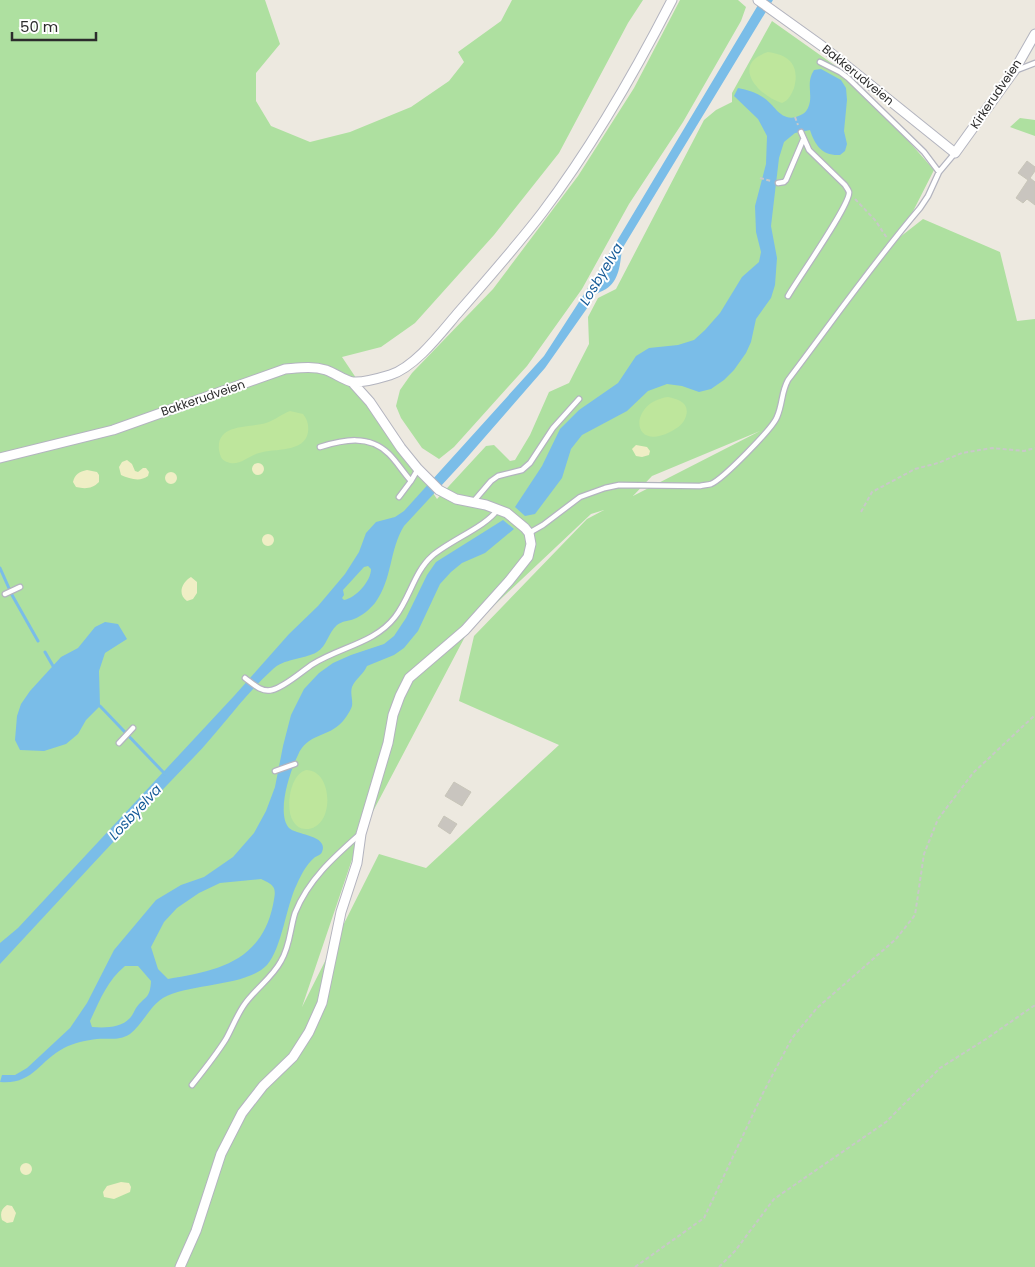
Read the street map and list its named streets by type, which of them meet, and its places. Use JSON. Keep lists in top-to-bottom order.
{
  "streets": {
    "street": ["Bakkerudveien", "Kirkerudveien"]
  },
  "crossings": [
    ["Bakkerudveien", "Kirkerudveien"]
  ],
  "water": ["Losbyelva"],
  "scale_bar": "50 m"
}
